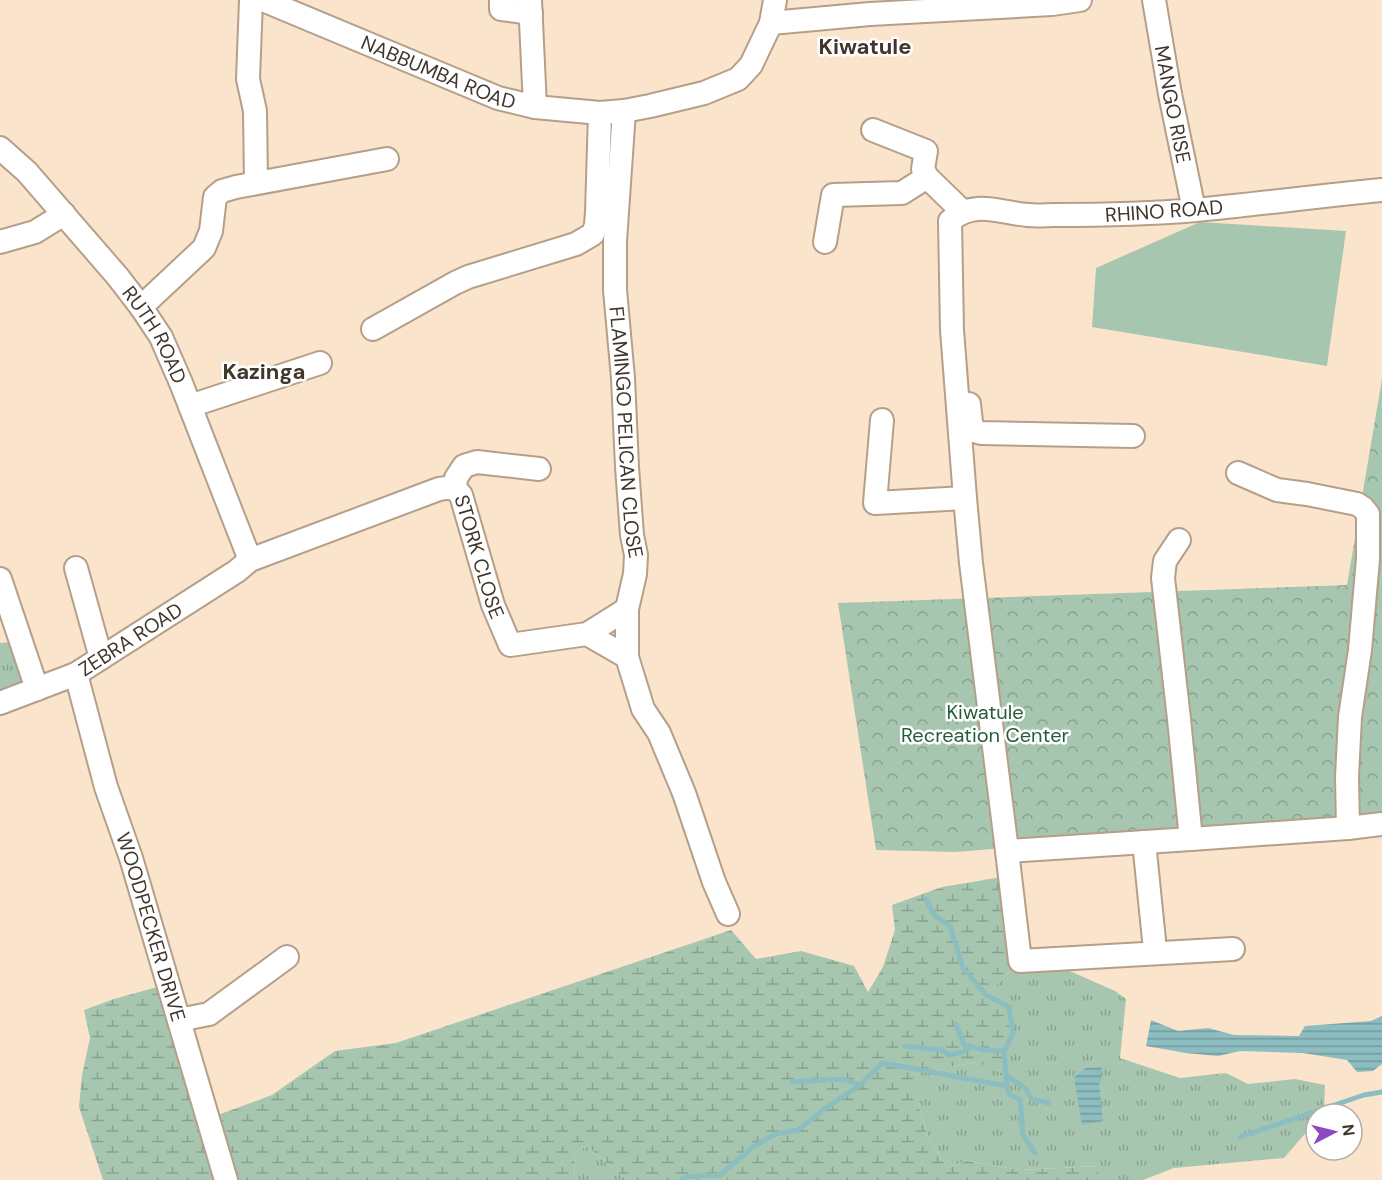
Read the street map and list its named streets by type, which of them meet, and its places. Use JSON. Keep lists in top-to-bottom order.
{
  "streets": {
    "street": [
      "NABBUMBA ROAD",
      "MANGO RISE",
      "RHINO ROAD",
      "RUTH ROAD",
      "FLAMINGO PELICAN CLOSE",
      "STORK CLOSE",
      "ZEBRA ROAD",
      "WOODPECKER DRIVE"
    ]
  },
  "crossings": [
    ["NABBUMBA ROAD", "FLAMINGO PELICAN CLOSE"],
    ["MANGO RISE", "RHINO ROAD"],
    ["RUTH ROAD", "STORK CLOSE"],
    ["RUTH ROAD", "ZEBRA ROAD"],
    ["FLAMINGO PELICAN CLOSE", "STORK CLOSE"],
    ["STORK CLOSE", "ZEBRA ROAD"],
    ["ZEBRA ROAD", "WOODPECKER DRIVE"]
  ],
  "districts": ["Kiwatule", "Kazinga"],
  "parks": ["Kiwatule Recreation Center"],
  "north": "right"
}
